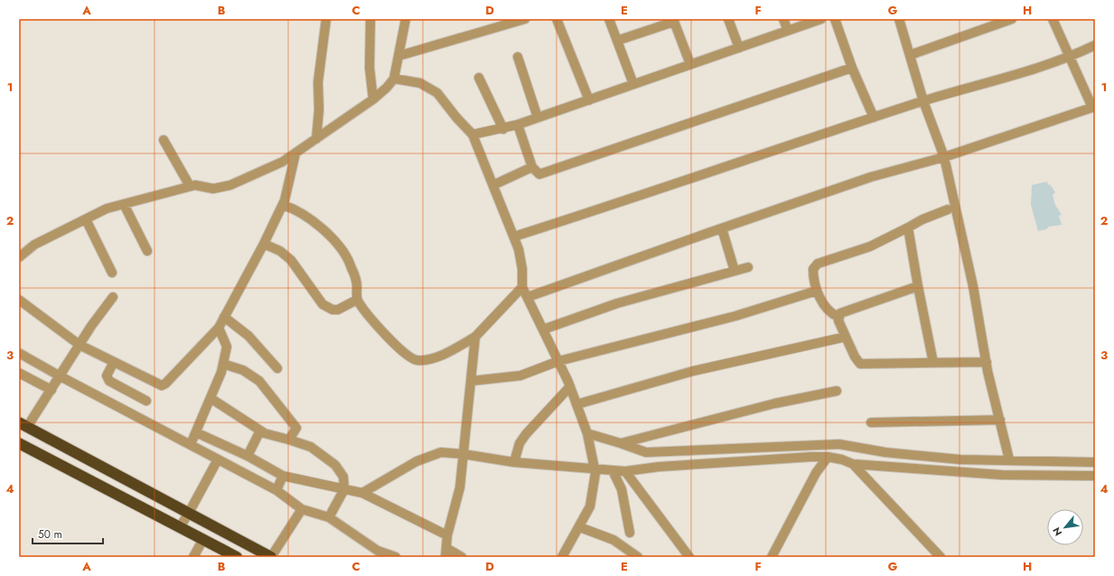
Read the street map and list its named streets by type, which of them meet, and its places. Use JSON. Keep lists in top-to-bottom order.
{
  "scale_bar": "50 m",
  "north": "bottom left",
  "grid": {
    "columns": [
      "A",
      "B",
      "C",
      "D",
      "E",
      "F",
      "G",
      "H"
    ],
    "rows": [
      "1",
      "2",
      "3",
      "4"
    ]
  }
}
